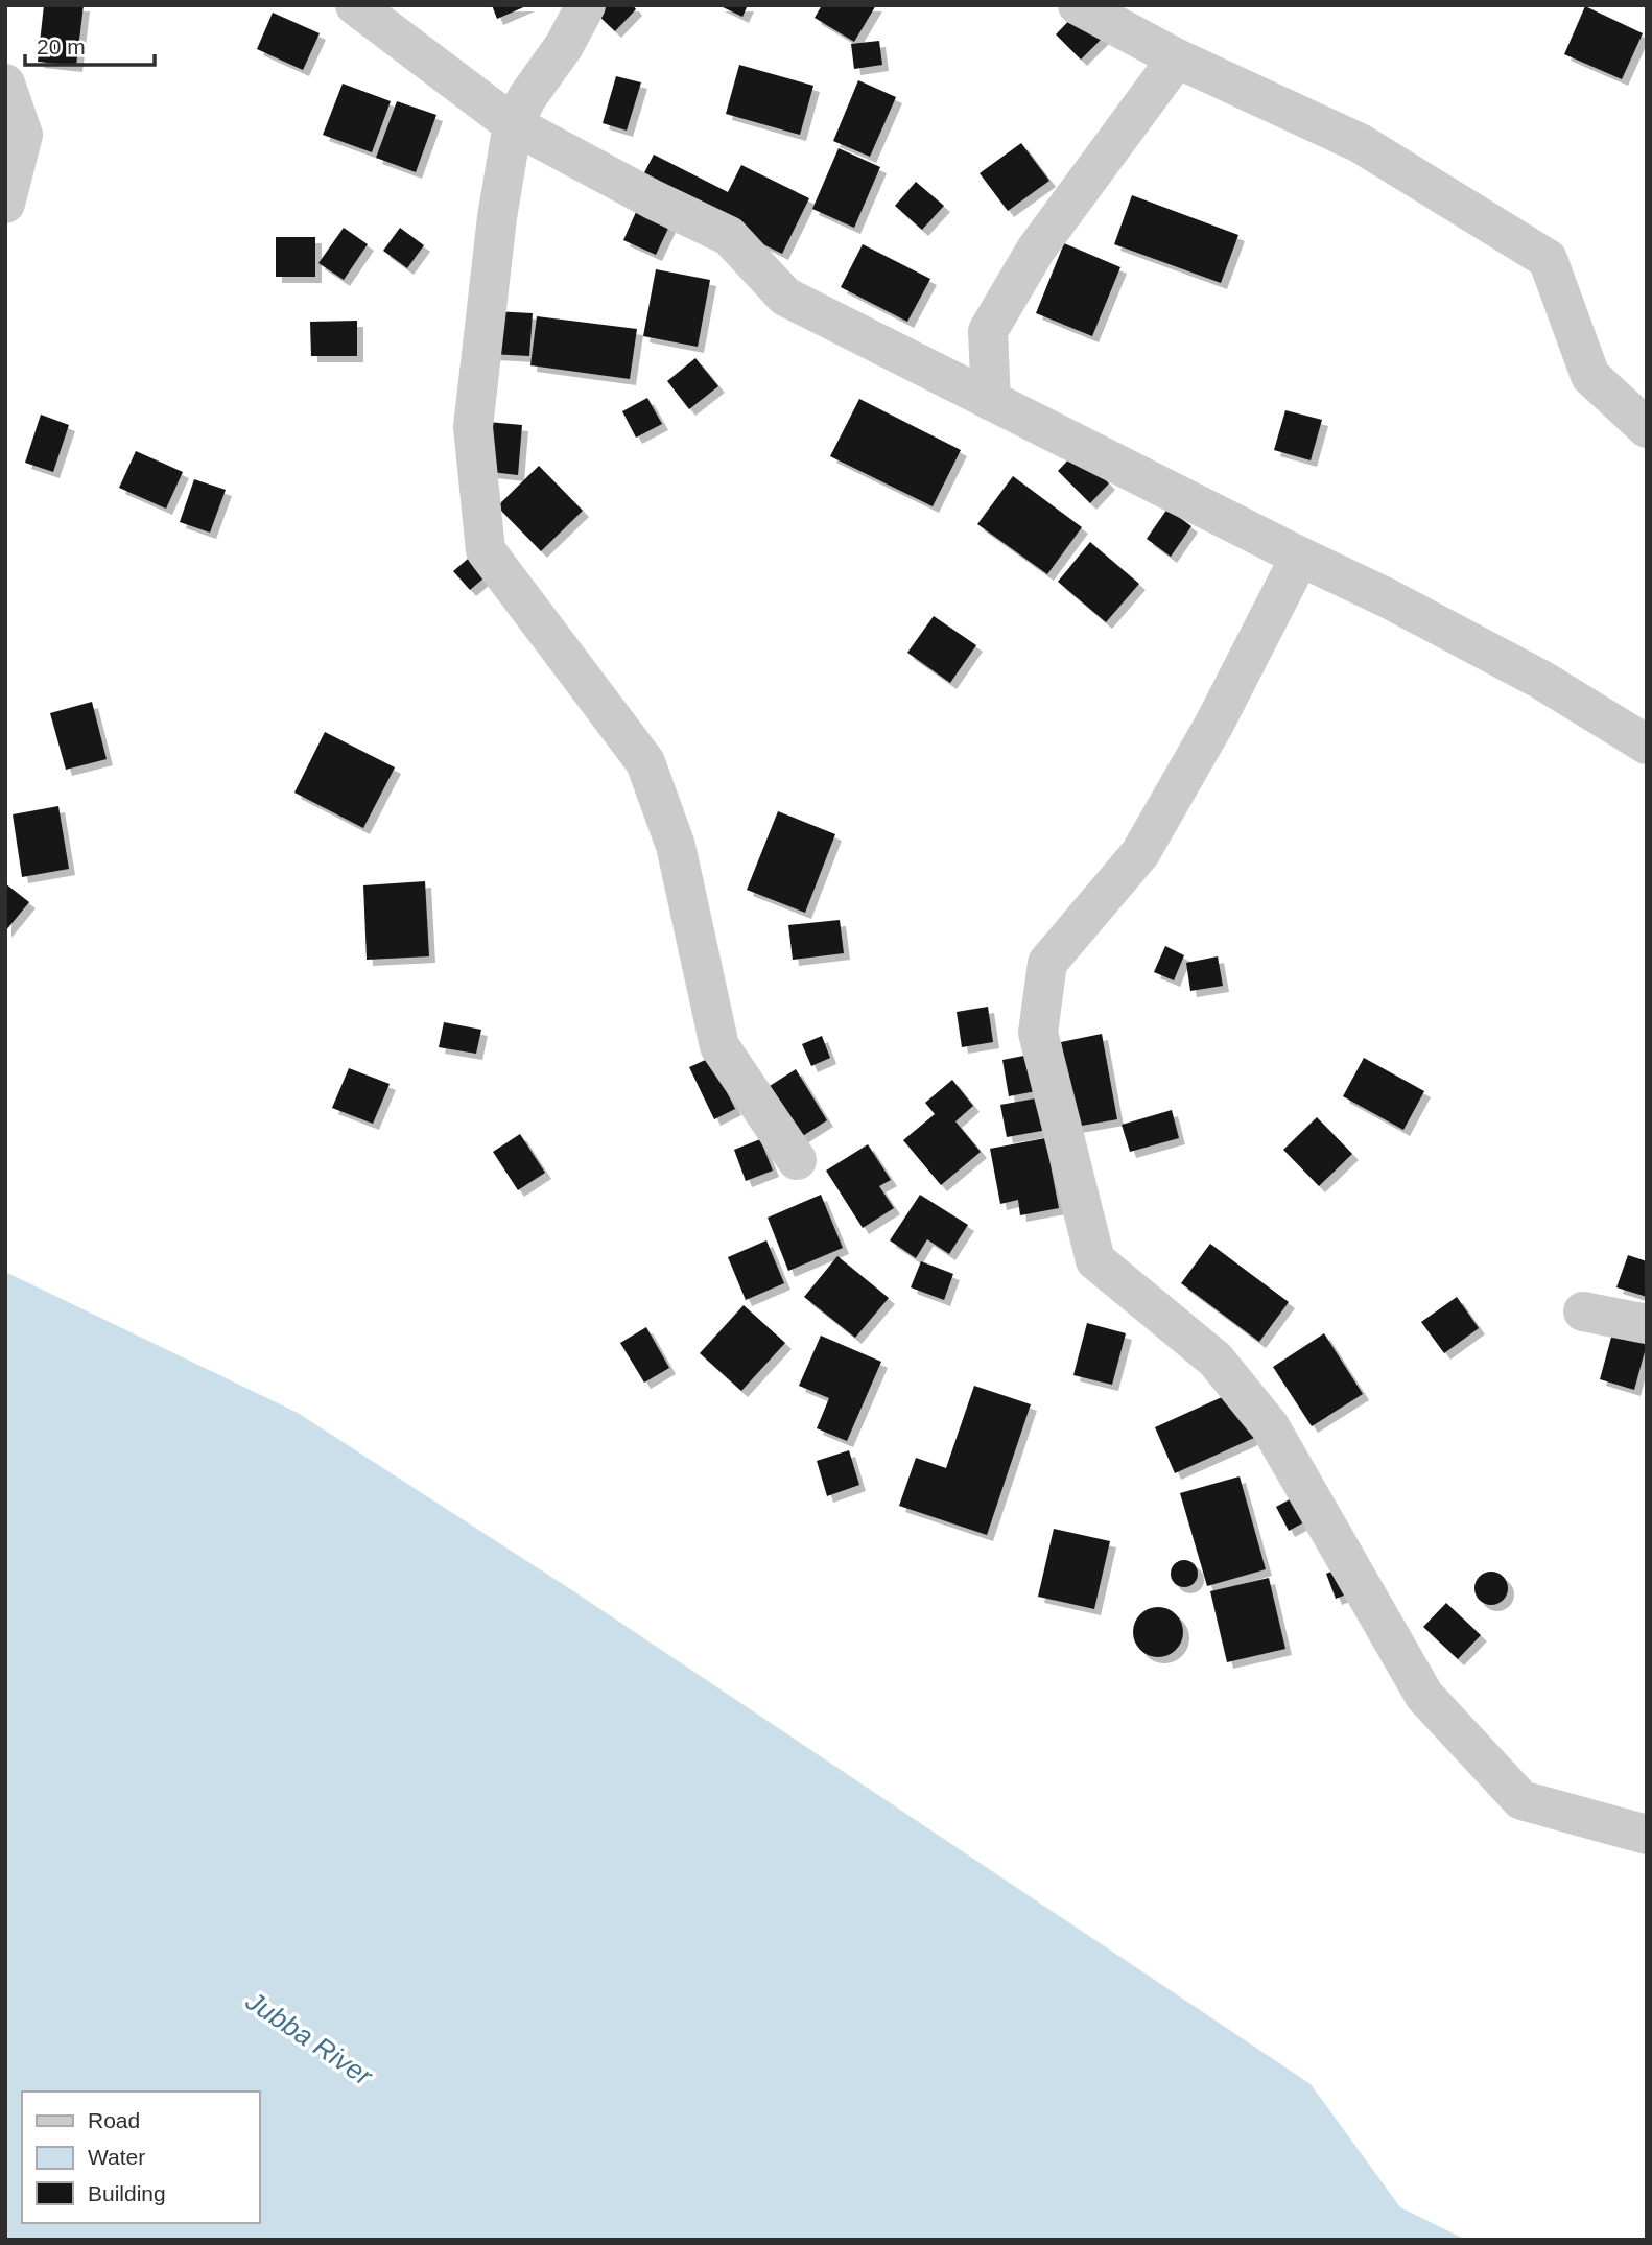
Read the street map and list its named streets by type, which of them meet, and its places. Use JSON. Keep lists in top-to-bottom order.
{
  "water": ["Jubba River"],
  "legend": ["Road", "Water", "Building"],
  "scale_bar": "20 m"
}
